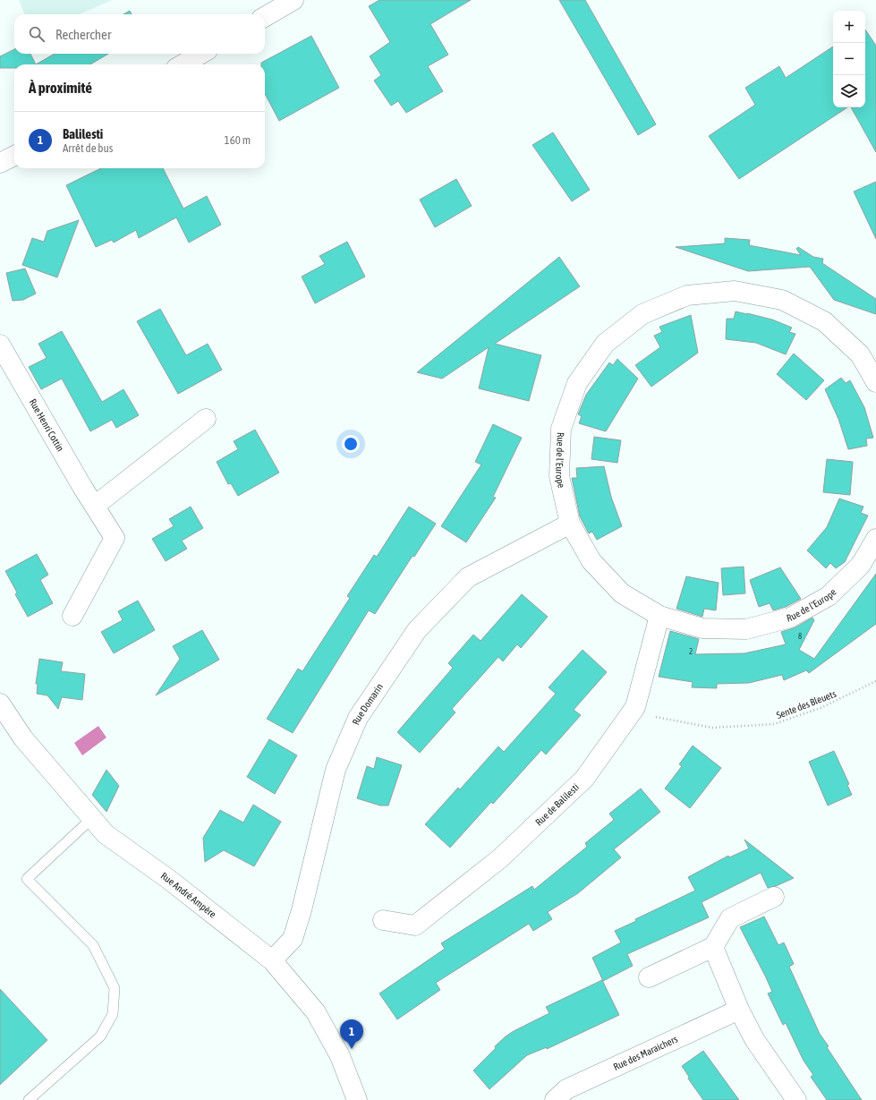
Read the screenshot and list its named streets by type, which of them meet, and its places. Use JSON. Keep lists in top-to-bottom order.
{
  "streets": {
    "street": [
      "Rue Henri Cottin",
      "Rue de l'Europe",
      "Rue Domarin",
      "Rue de Balilesti",
      "Rue André Ampère",
      "Rue des Maraichers"
    ],
    "path": ["Sente des Bleuets"]
  },
  "crossings": [
    ["Rue de l'Europe", "Rue Domarin"],
    ["Rue de l'Europe", "Rue de Balilesti"],
    ["Rue Domarin", "Rue André Ampère"],
    ["Sente des Bleuets", "Rue de Balilesti"]
  ],
  "house_numbers": ["8", "2"],
  "page": {
    "map_buttons": ["+", "−"],
    "search": "Rechercher",
    "heading": "À proximité",
    "list": [
      {
        "mark": "1",
        "name": "Balilesti",
        "note": "Arrêt de bus",
        "value": "160 m"
      }
    ],
    "pins": "1"
  }
}
